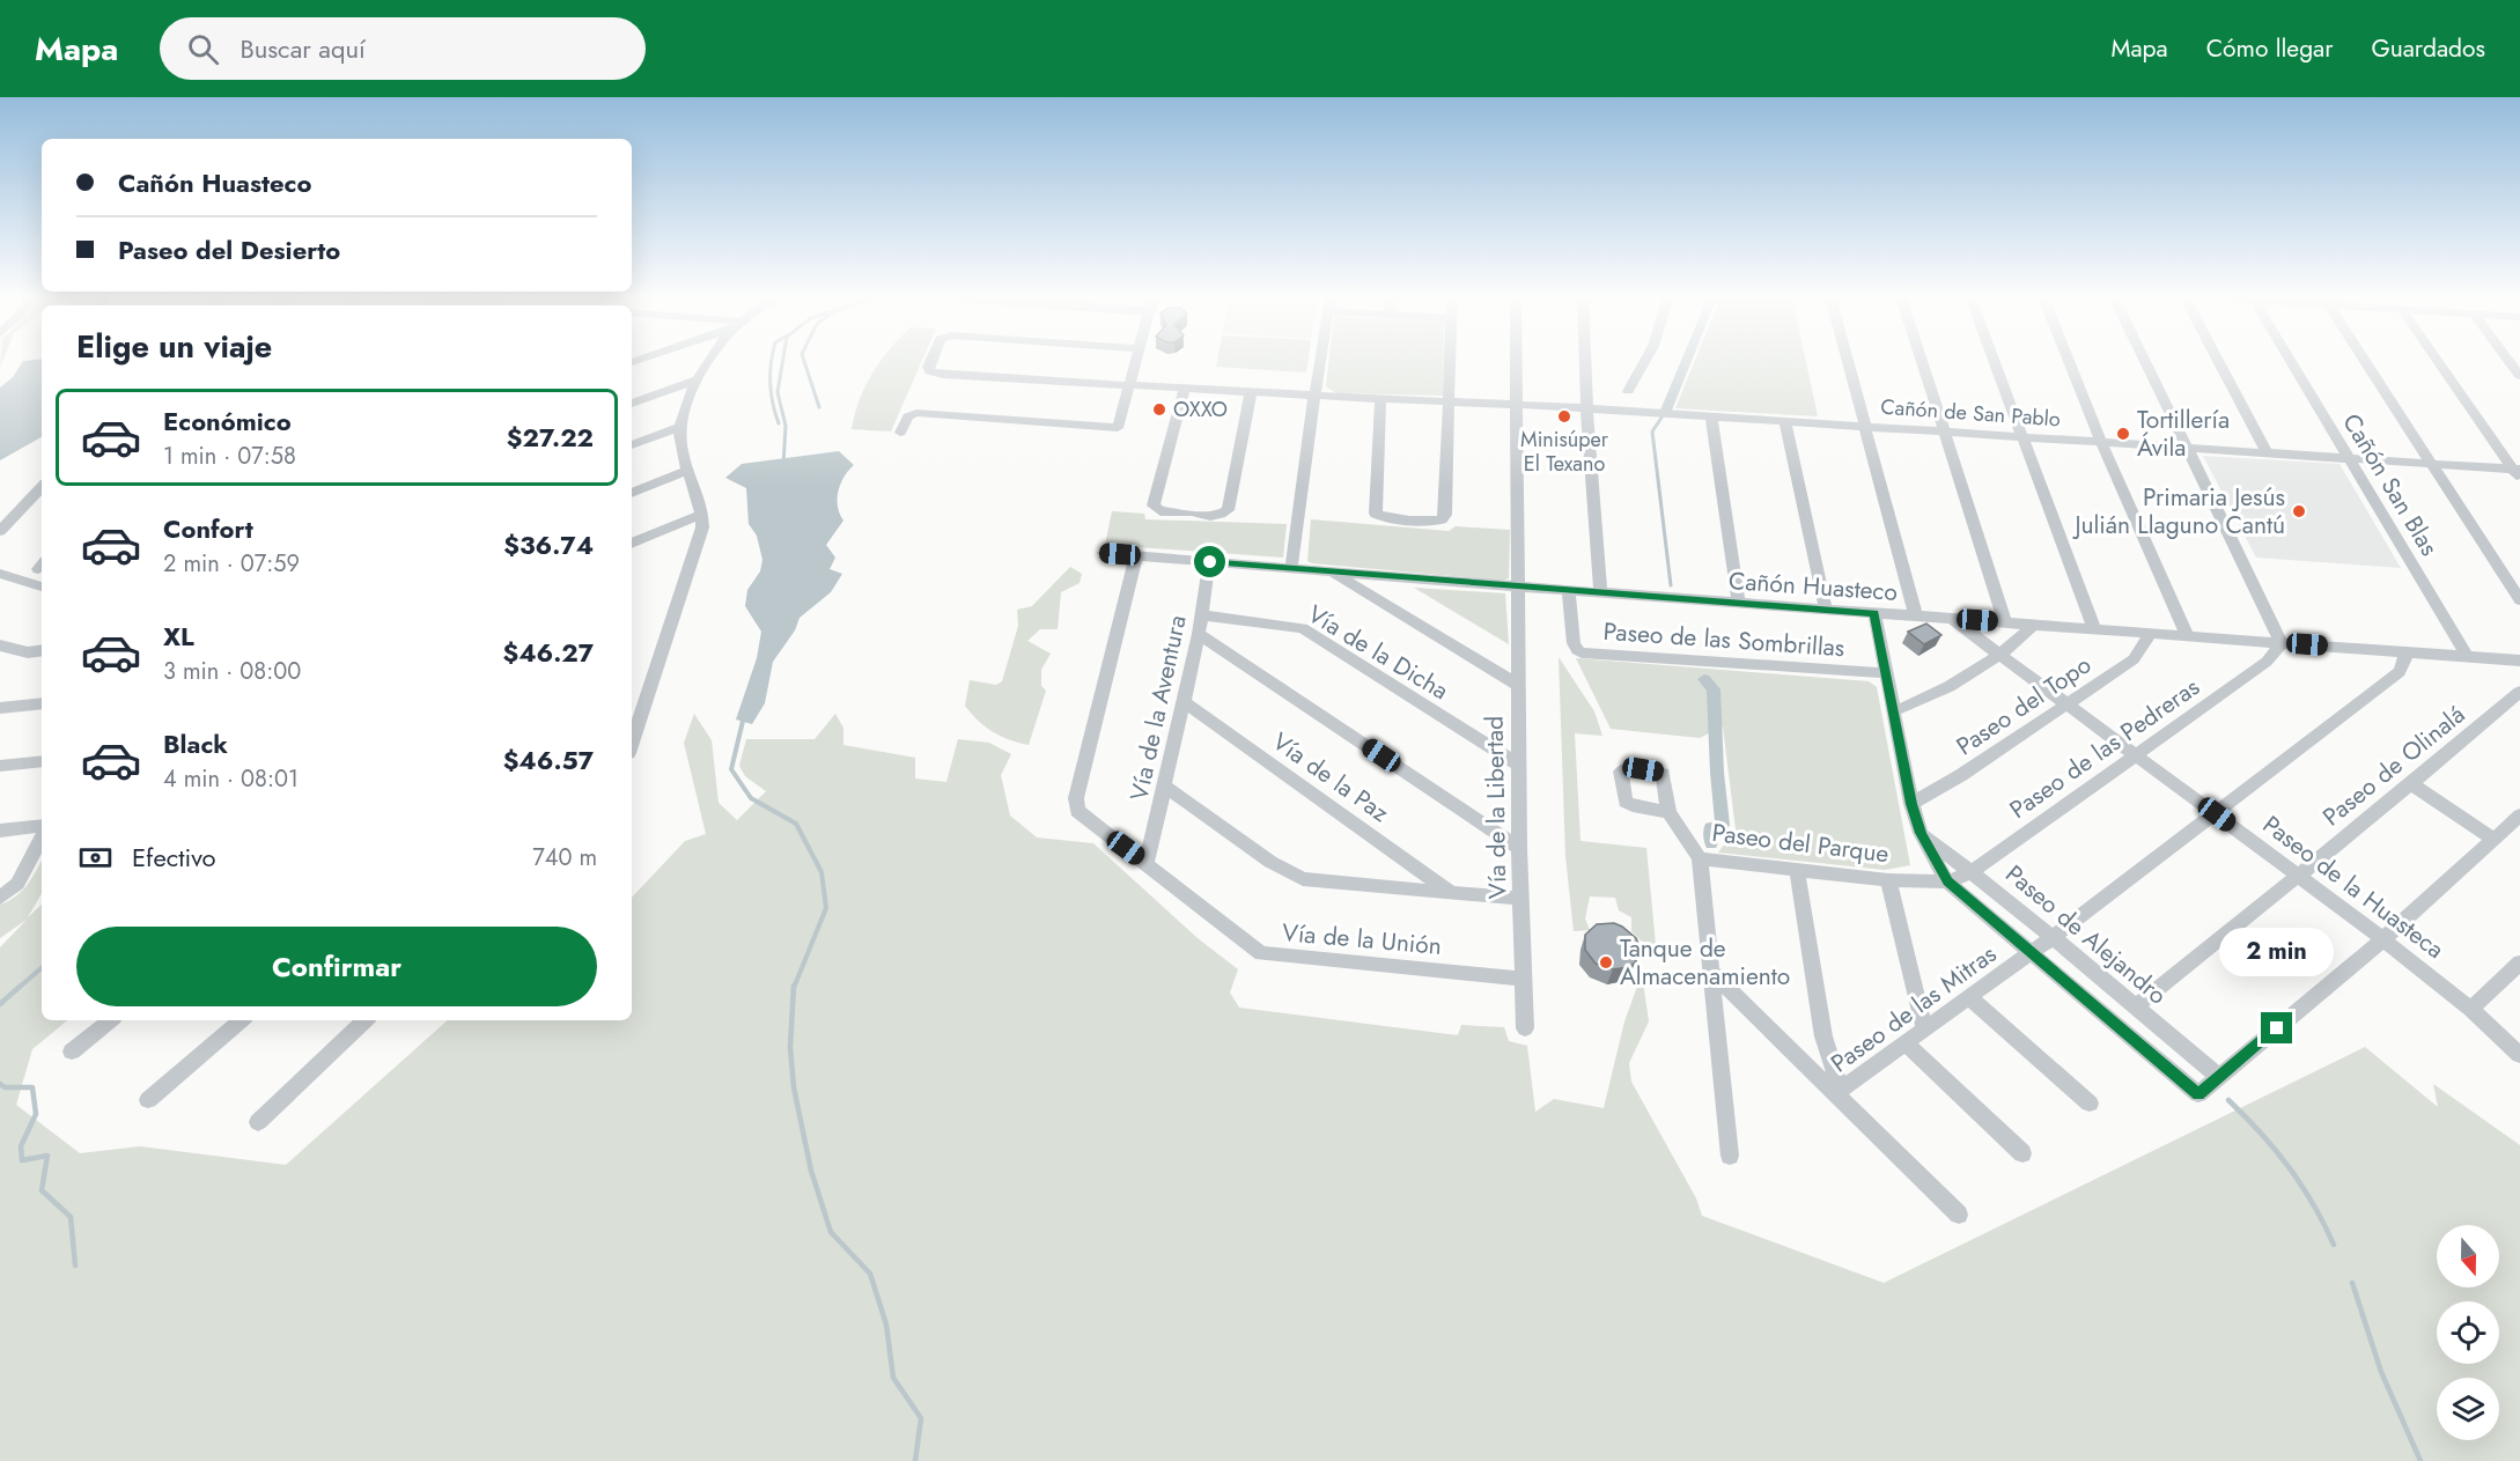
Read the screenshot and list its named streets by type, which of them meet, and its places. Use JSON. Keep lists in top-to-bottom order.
{
  "streets": {
    "street": [
      "Cañón de San Pablo",
      "Cañón San Blas",
      "Cañón Huasteco",
      "Paseo de las Sombrillas",
      "Vía de la Dicha",
      "Paseo del Topo",
      "Vía de la Aventura",
      "Paseo de las Pedreras",
      "Paseo de Olinalá",
      "Vía de la Paz",
      "Vía de la Libertad",
      "Paseo del Parque",
      "Paseo de la Huasteca",
      "Paseo de Alejandro",
      "Vía de la Unión",
      "Paseo de las Mitras"
    ]
  },
  "crossings": [
    ["Cañón de San Pablo", "Cañón San Blas"],
    ["Cañón de San Pablo", "Vía de la Libertad"],
    ["Cañón San Blas", "Cañón Huasteco"],
    ["Cañón Huasteco", "Paseo de las Sombrillas"],
    ["Cañón Huasteco", "Paseo del Topo"],
    ["Cañón Huasteco", "Vía de la Aventura"],
    ["Cañón Huasteco", "Paseo de las Pedreras"],
    ["Cañón Huasteco", "Vía de la Libertad"],
    ["Cañón Huasteco", "Paseo de la Huasteca"],
    ["Cañón Huasteco", "Paseo de Alejandro"],
    ["Cañón Huasteco", "Vía de la Unión"],
    ["Cañón Huasteco", "Paseo de las Mitras"],
    ["Paseo de las Sombrillas", "Paseo de Alejandro"],
    ["Vía de la Dicha", "Vía de la Aventura"],
    ["Vía de la Dicha", "Vía de la Libertad"],
    ["Paseo del Topo", "Paseo de la Huasteca"],
    ["Paseo del Topo", "Paseo de Alejandro"],
    ["Vía de la Aventura", "Vía de la Paz"],
    ["Vía de la Aventura", "Vía de la Unión"],
    ["Paseo de las Pedreras", "Paseo del Parque"],
    ["Paseo de las Pedreras", "Paseo de la Huasteca"],
    ["Paseo de las Pedreras", "Paseo de Alejandro"],
    ["Paseo de Olinalá", "Paseo de la Huasteca"],
    ["Paseo de Olinalá", "Paseo de Alejandro"],
    ["Vía de la Libertad", "Vía de la Unión"],
    ["Paseo del Parque", "Paseo de Alejandro"],
    ["Paseo de la Huasteca", "Paseo de las Mitras"],
    ["Paseo de Alejandro", "Paseo de las Mitras"]
  ],
  "places": [
    "OXXO",
    "Minisúper El Texano",
    "Tortillería Ávila",
    "Primaria Jesús Julián Llaguno Cantú",
    "Tanque de Almacenamiento"
  ],
  "north": "bottom",
  "page": {
    "header": "Mapa",
    "search": "Buscar aquí",
    "nav": ["Mapa", "Cómo llegar", "Guardados"],
    "banner": ["Cañón Huasteco", "Paseo del Desierto"],
    "heading": "Elige un viaje",
    "list": [
      {
        "name": "Económico",
        "note": "1 min · 07:58",
        "value": "$27.22"
      },
      {
        "name": "Confort",
        "note": "2 min · 07:59",
        "value": "$36.74"
      },
      {
        "name": "XL",
        "note": "3 min · 08:00",
        "value": "$46.27"
      },
      {
        "name": "Black",
        "note": "4 min · 08:01",
        "value": "$46.57"
      }
    ],
    "pay": ["Efectivo", "740 m"],
    "buttons": "Confirmar",
    "bubble": "2 min"
  }
}
